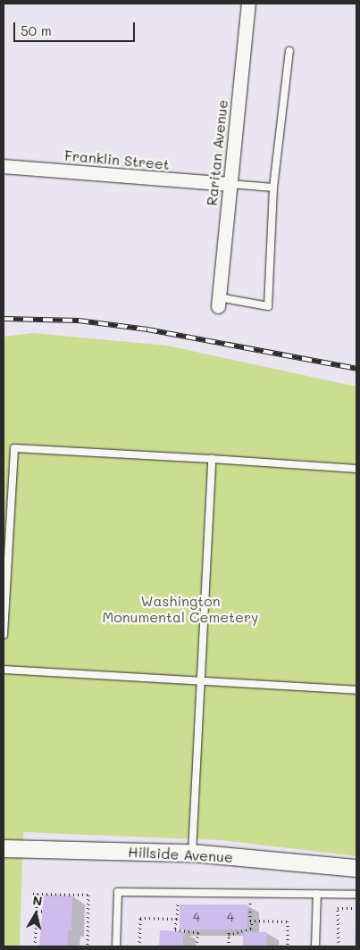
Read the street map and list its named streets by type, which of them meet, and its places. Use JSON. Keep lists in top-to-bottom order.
{
  "streets": {
    "street": ["Raritan Avenue", "Franklin Street", "Hillside Avenue"]
  },
  "crossings": [
    ["Raritan Avenue", "Franklin Street"]
  ],
  "parks": ["Washington Monumental Cemetery"],
  "house_numbers": ["4", "4"],
  "scale_bar": "50 m",
  "north": "top"
}
